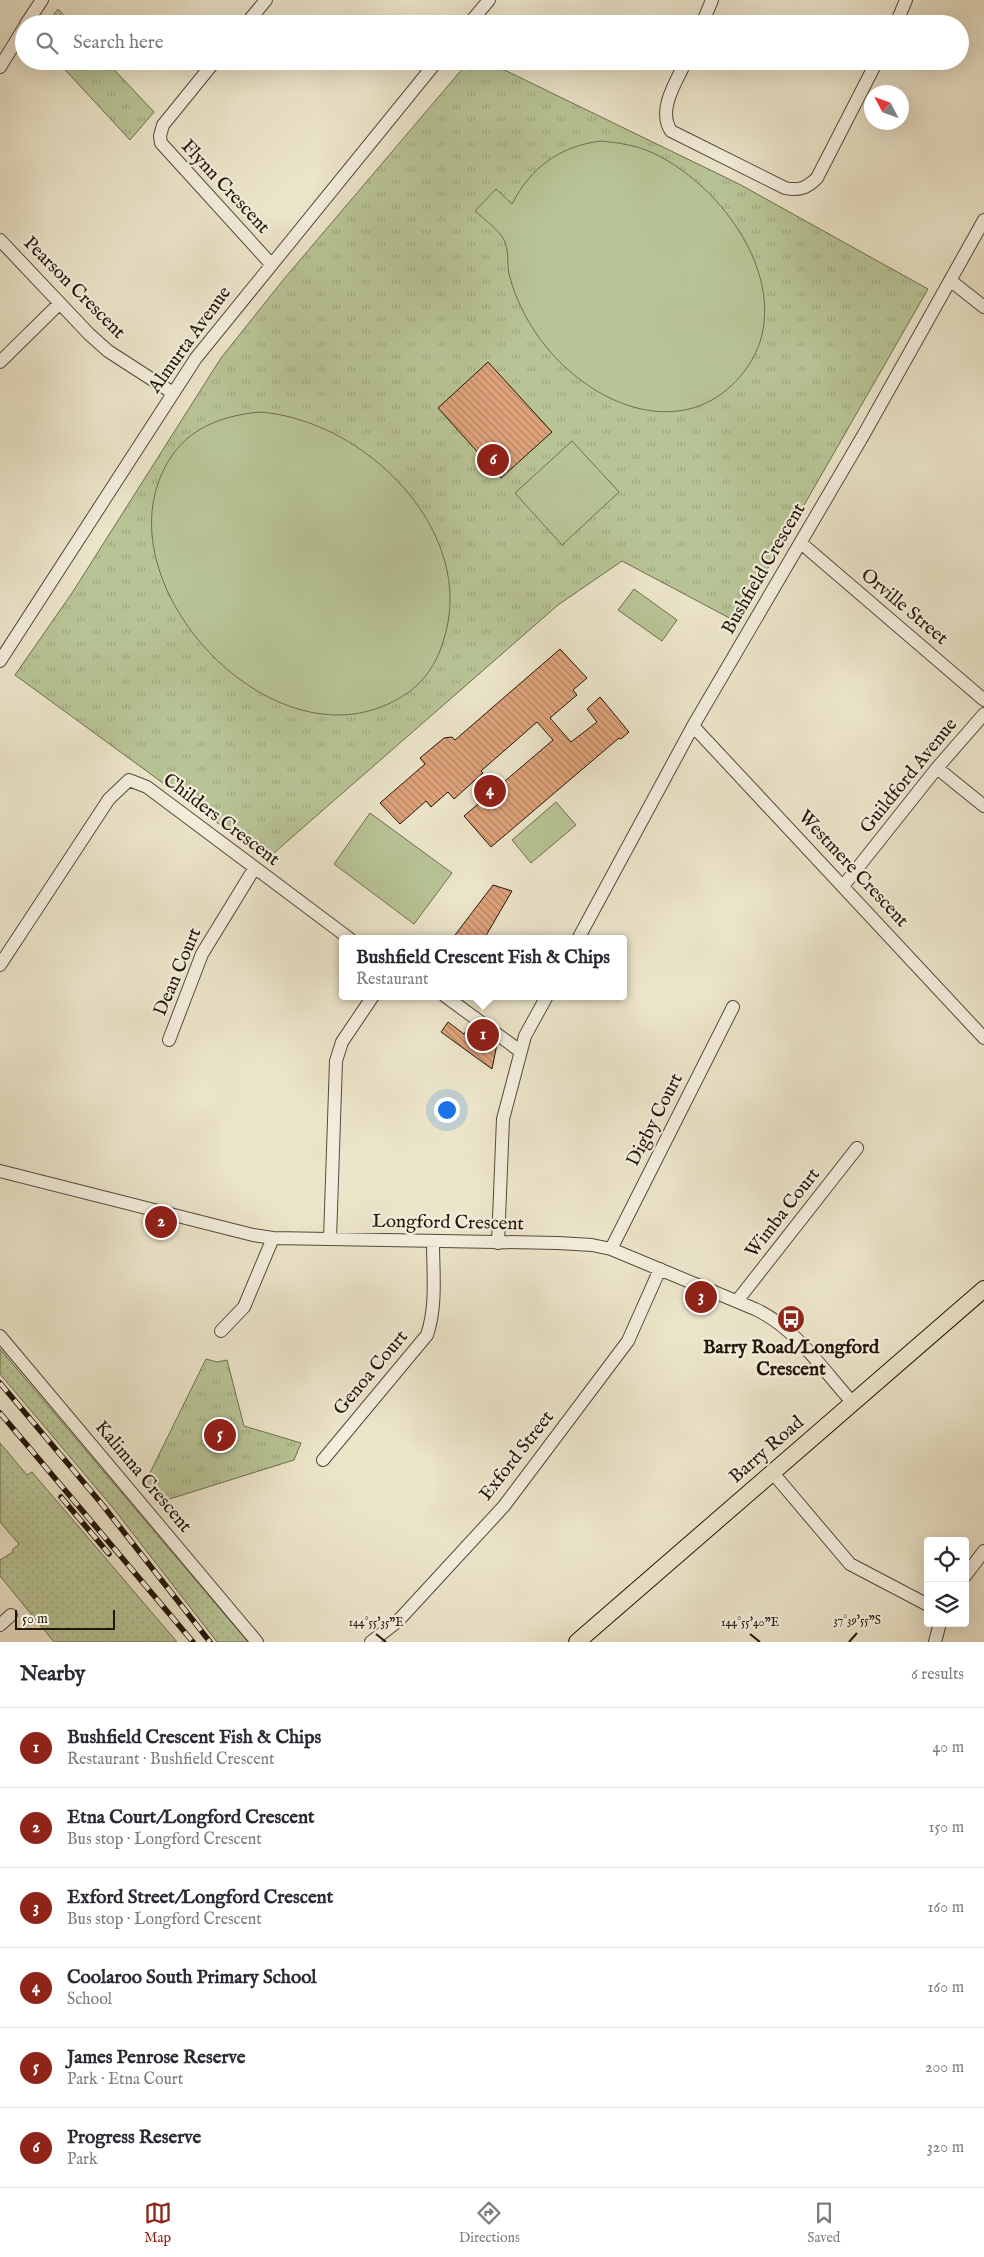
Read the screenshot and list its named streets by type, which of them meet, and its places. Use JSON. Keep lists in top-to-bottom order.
{
  "streets": {
    "main road": ["Barry Road"],
    "street": [
      "Flynn Crescent",
      "Pearson Crescent",
      "Almurta Avenue",
      "Bushfield Crescent",
      "Orville Street",
      "Guildford Avenue",
      "Childers Crescent",
      "Westmere Crescent",
      "Dean Court",
      "Digby Court",
      "Wimba Court",
      "Longford Crescent",
      "Genoa Court",
      "Exford Street",
      "Kalimna Crescent"
    ]
  },
  "crossings": [
    ["Flynn Crescent", "Almurta Avenue"],
    ["Pearson Crescent", "Almurta Avenue"],
    ["Bushfield Crescent", "Orville Street"],
    ["Bushfield Crescent", "Westmere Crescent"],
    ["Guildford Avenue", "Westmere Crescent"],
    ["Childers Crescent", "Dean Court"],
    ["Digby Court", "Longford Crescent"],
    ["Wimba Court", "Longford Crescent"],
    ["Longford Crescent", "Genoa Court"],
    ["Longford Crescent", "Barry Road"],
    ["Longford Crescent", "Exford Street"]
  ],
  "places": {
    "bus stop": ["Barry Road/Longford Crescent"]
  },
  "scale_bar": "50 m",
  "north": "top left",
  "page": {
    "search": "Search here",
    "pins": [
      "6",
      "4",
      "1",
      "2",
      "3",
      "5"
    ],
    "popup": ["Bushfield Crescent Fish & Chips", "Restaurant"],
    "scale": "50 m",
    "heading": ["Nearby", "6 results"],
    "list": [
      {
        "mark": "1",
        "name": "Bushfield Crescent Fish & Chips",
        "note": "Restaurant · Bushfield Crescent",
        "value": "40 m"
      },
      {
        "mark": "2",
        "name": "Etna Court/Longford Crescent",
        "note": "Bus stop · Longford Crescent",
        "value": "150 m"
      },
      {
        "mark": "3",
        "name": "Exford Street/Longford Crescent",
        "note": "Bus stop · Longford Crescent",
        "value": "160 m"
      },
      {
        "mark": "4",
        "name": "Coolaroo South Primary School",
        "note": "School",
        "value": "160 m"
      },
      {
        "mark": "5",
        "name": "James Penrose Reserve",
        "note": "Park · Etna Court",
        "value": "200 m"
      },
      {
        "mark": "6",
        "name": "Progress Reserve",
        "note": "Park",
        "value": "320 m"
      }
    ],
    "nav": ["Map", "Directions", "Saved"]
  },
  "coordinates": ["37°39'55\"S", "144°55'35\"E", "144°55'40\"E"]
}
